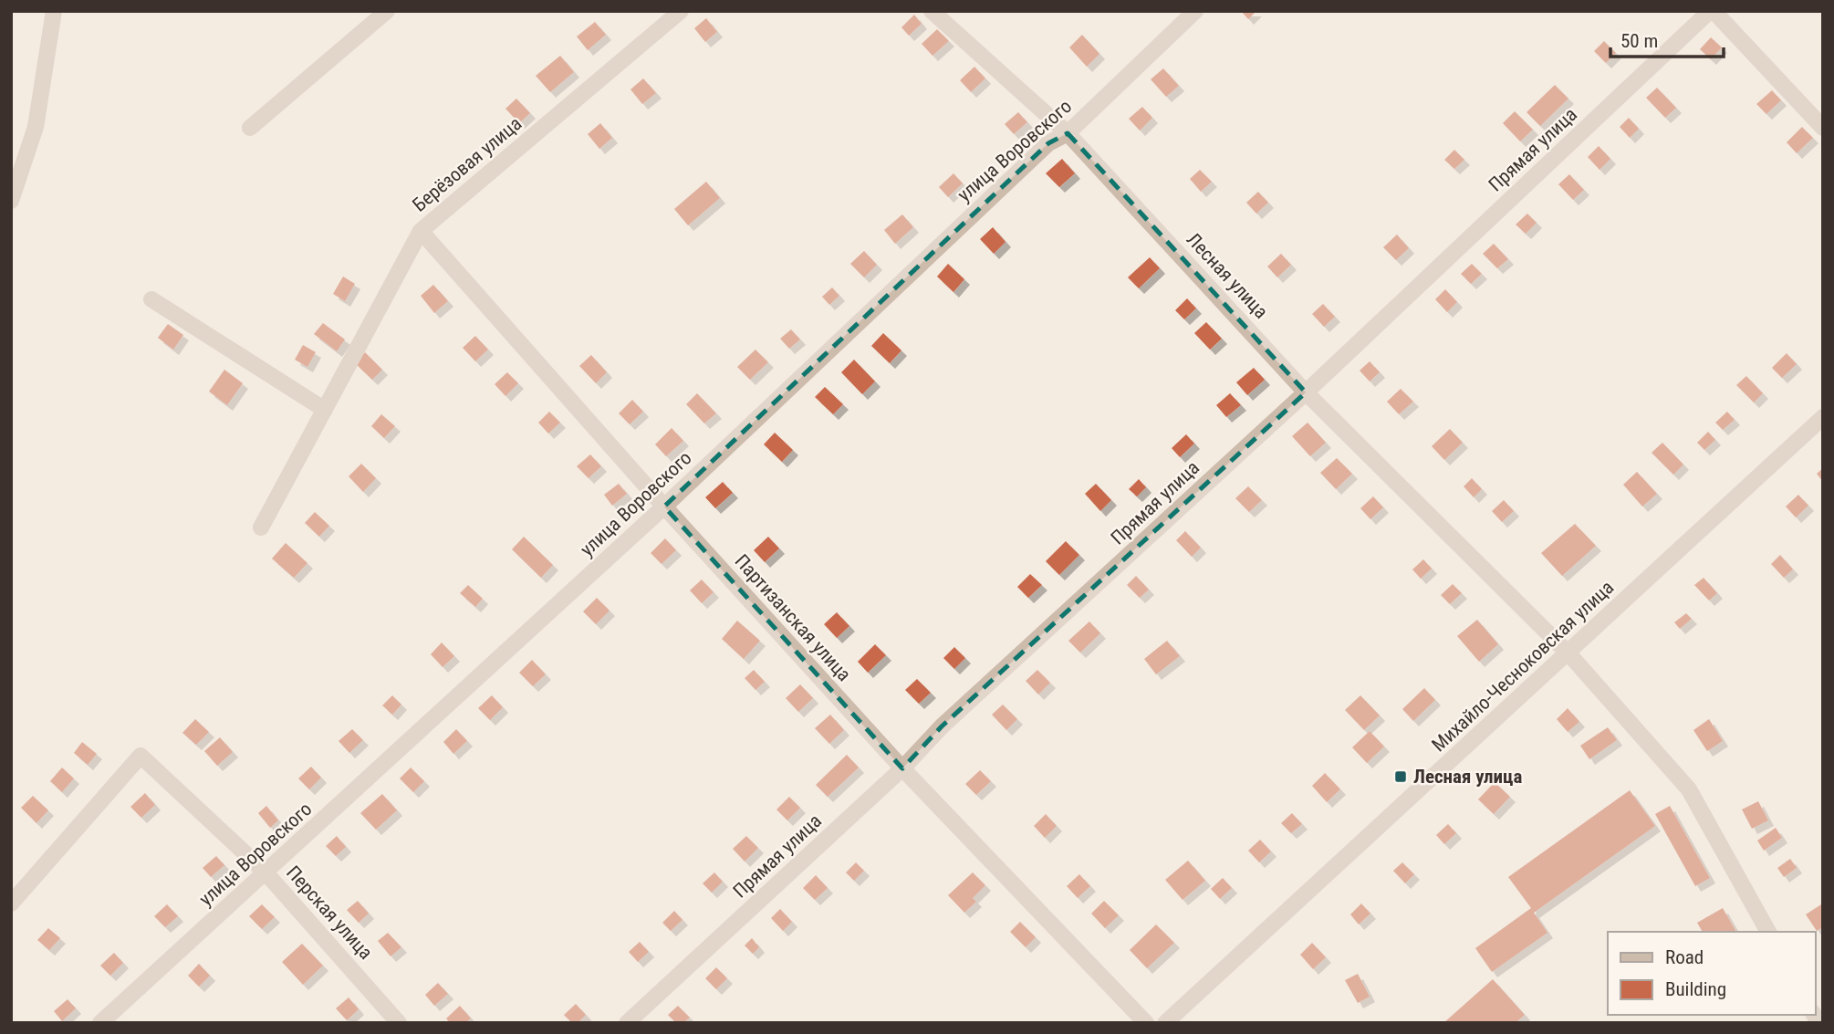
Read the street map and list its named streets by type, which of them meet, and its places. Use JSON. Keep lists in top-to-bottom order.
{
  "streets": {
    "street": [
      "Прямая улица",
      "улица Воровского",
      "Берёзовая улица",
      "Лесная улица",
      "Партизанская улица",
      "Михайло-Чесноковская улица",
      "Перская улица"
    ]
  },
  "crossings": [
    ["Прямая улица", "Лесная улица"],
    ["Прямая улица", "Партизанская улица"],
    ["улица Воровского", "Лесная улица"],
    ["улица Воровского", "Партизанская улица"],
    ["улица Воровского", "Перская улица"],
    ["Берёзовая улица", "Партизанская улица"],
    ["Лесная улица", "Михайло-Чесноковская улица"]
  ],
  "places": {
    "transit": ["Лесная улица"]
  },
  "legend": ["Road", "Building"],
  "scale_bar": "50 m"
}
